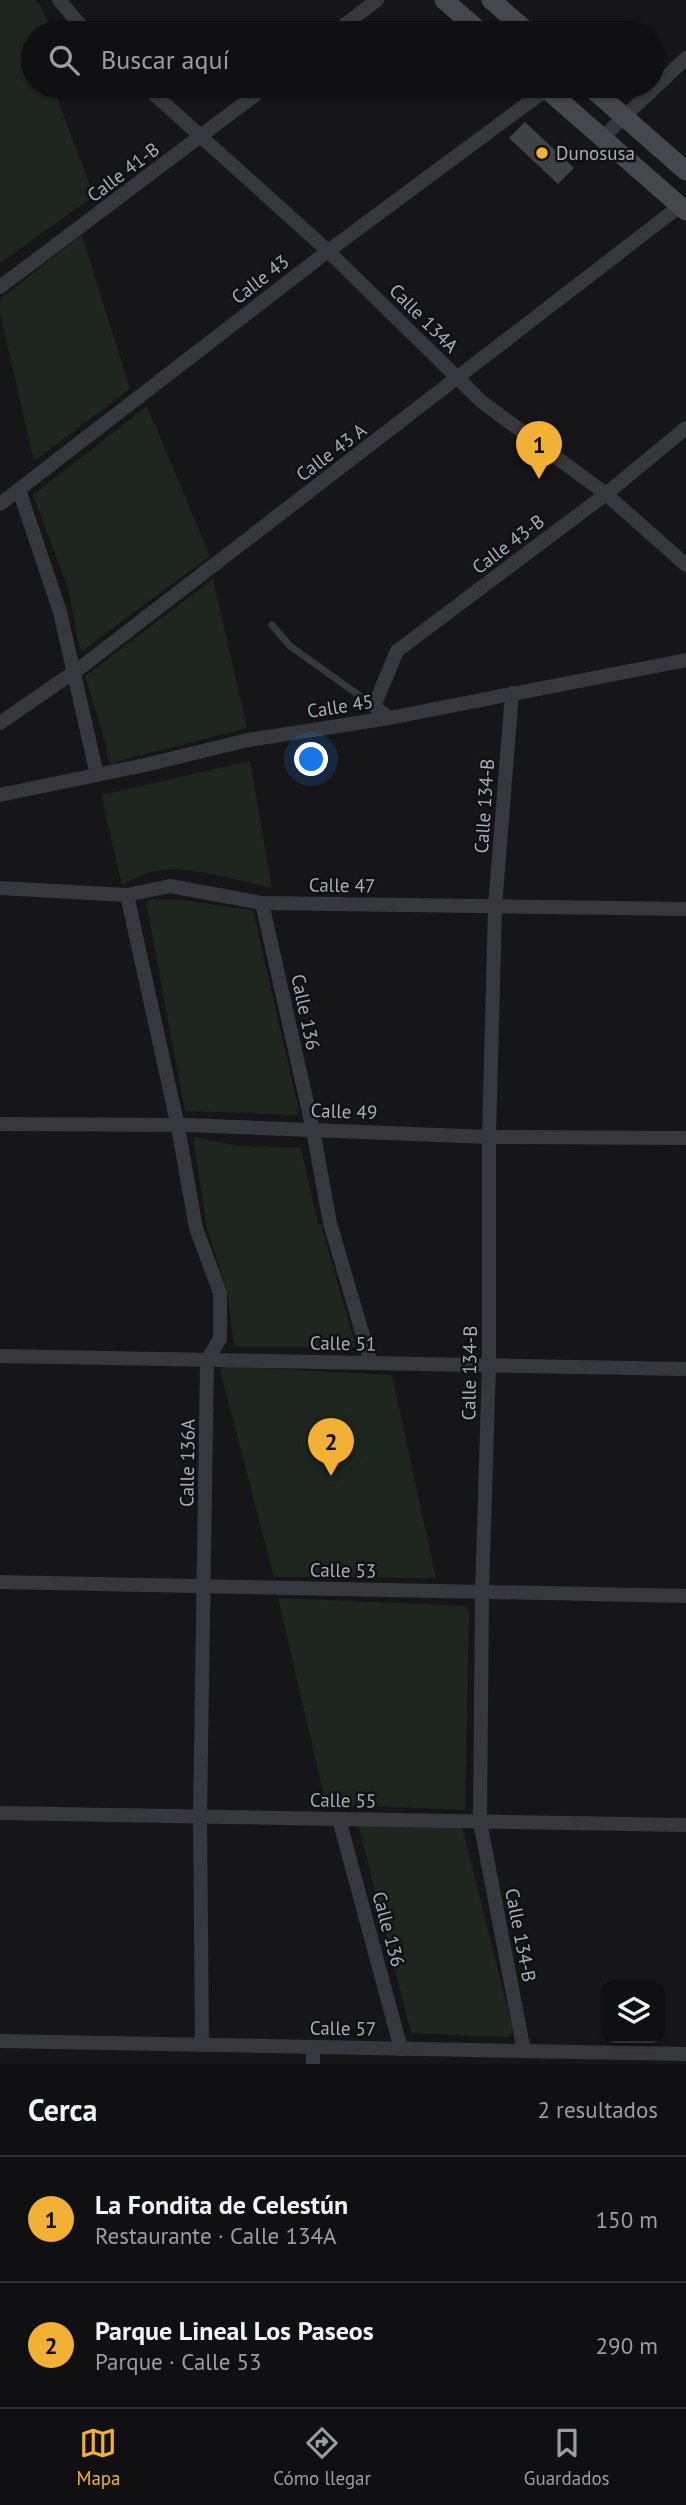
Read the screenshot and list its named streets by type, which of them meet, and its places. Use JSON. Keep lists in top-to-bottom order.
{
  "streets": {
    "street": [
      "Calle 41-B",
      "Calle 43",
      "Calle 134A",
      "Calle 43 A",
      "Calle 43-B",
      "Calle 45",
      "Calle 134-B",
      "Calle 47",
      "Calle 136",
      "Calle 49",
      "Calle 51",
      "Calle 136A",
      "Calle 53",
      "Calle 55",
      "Calle 57"
    ]
  },
  "crossings": [
    ["Calle 41-B", "Calle 134A"],
    ["Calle 43", "Calle 134A"],
    ["Calle 134A", "Calle 43 A"],
    ["Calle 134A", "Calle 43-B"],
    ["Calle 45", "Calle 134-B"],
    ["Calle 134-B", "Calle 47"],
    ["Calle 134-B", "Calle 49"],
    ["Calle 134-B", "Calle 51"],
    ["Calle 134-B", "Calle 53"],
    ["Calle 134-B", "Calle 55"],
    ["Calle 134-B", "Calle 57"],
    ["Calle 47", "Calle 136"],
    ["Calle 47", "Calle 136A"],
    ["Calle 136", "Calle 49"],
    ["Calle 136", "Calle 51"],
    ["Calle 136", "Calle 55"],
    ["Calle 136", "Calle 57"],
    ["Calle 49", "Calle 136A"],
    ["Calle 51", "Calle 136A"],
    ["Calle 136A", "Calle 53"],
    ["Calle 136A", "Calle 55"],
    ["Calle 136A", "Calle 57"]
  ],
  "places": ["Dunosusa"],
  "page": {
    "search": "Buscar aquí",
    "pins": ["1", "2"],
    "heading": ["Cerca", "2 resultados"],
    "list": [
      {
        "mark": "1",
        "name": "La Fondita de Celestún",
        "note": "Restaurante · Calle 134A",
        "value": "150 m"
      },
      {
        "mark": "2",
        "name": "Parque Lineal Los Paseos",
        "note": "Parque · Calle 53",
        "value": "290 m"
      }
    ],
    "nav": ["Mapa", "Cómo llegar", "Guardados"]
  }
}
